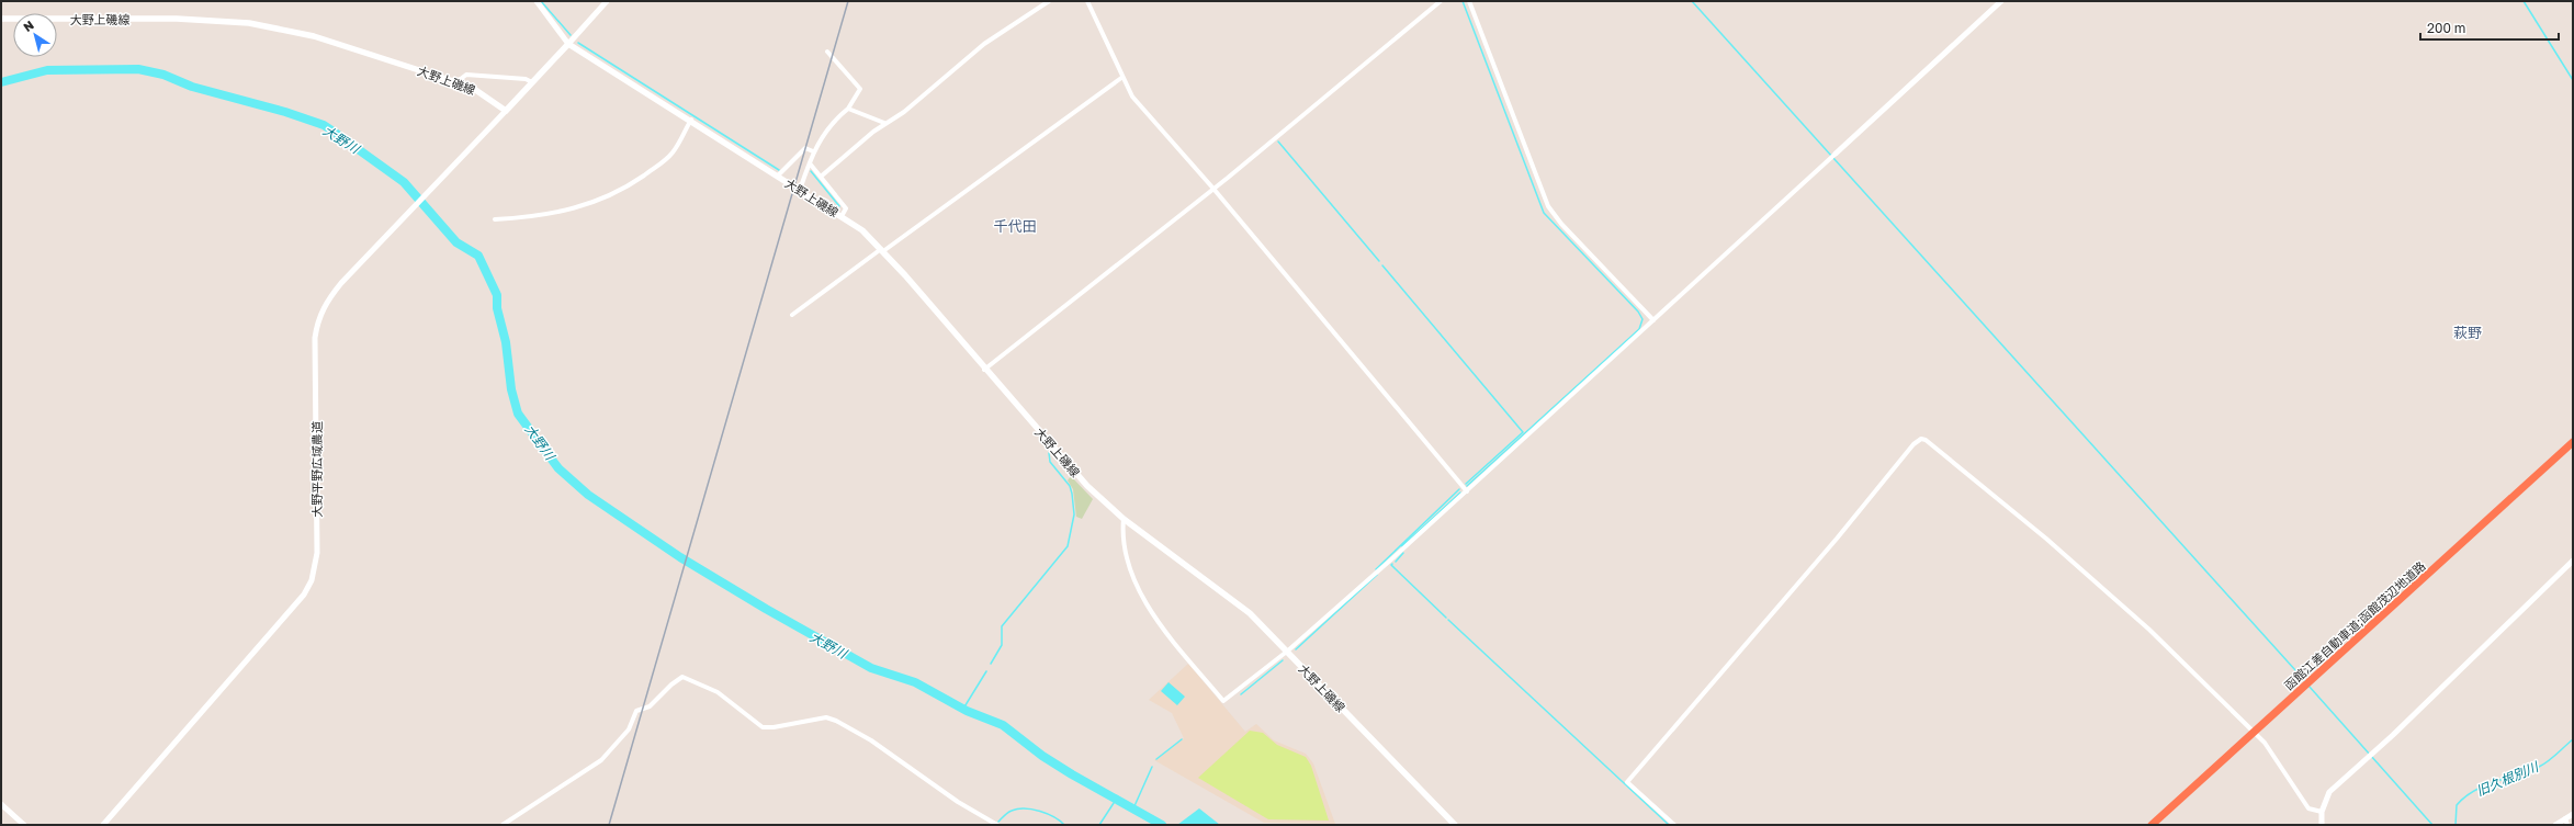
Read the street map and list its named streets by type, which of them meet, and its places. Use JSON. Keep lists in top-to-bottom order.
{
  "streets": {
    "highway": ["函館江差自動車道;函館茂辺地道路"],
    "main road": ["大野上磯線"],
    "street": ["大野平野広域農道"]
  },
  "crossings": [
    ["大野上磯線", "大野平野広域農道"]
  ],
  "districts": ["千代田", "萩野"],
  "water": ["大野川", "旧久根別川"],
  "scale_bar": "200 m",
  "north": "top left"
}
